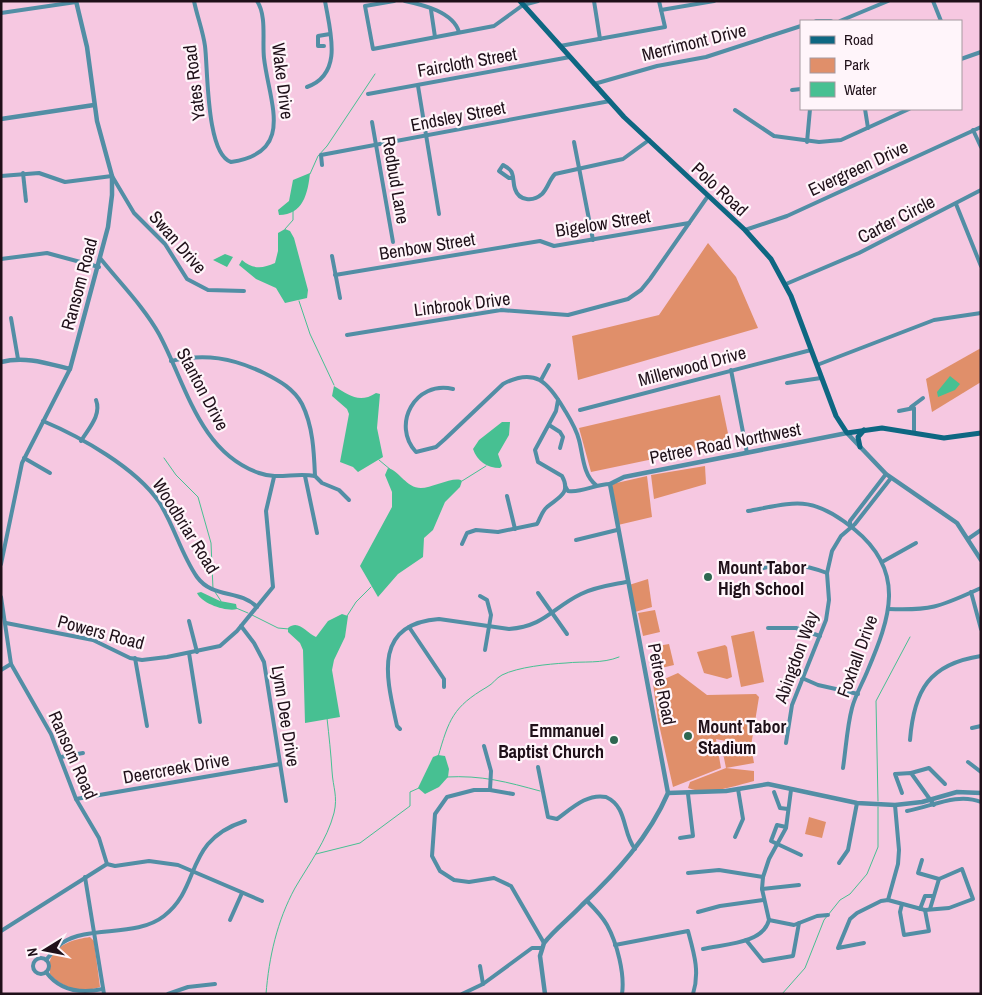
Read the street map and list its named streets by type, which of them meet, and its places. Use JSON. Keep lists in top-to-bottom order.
{
  "streets": {
    "main road": ["Polo Road"],
    "street": [
      "Merrimont Drive",
      "Faircloth Street",
      "Wake Drive",
      "Yates Road",
      "Endsley Street",
      "Evergreen Drive",
      "Redbud Lane",
      "Carter Circle",
      "Bigelow Street",
      "Swan Drive",
      "Benbow Street",
      "Ransom Road",
      "Linbrook Drive",
      "Millerwood Drive",
      "Stanton Drive",
      "Petree Road Northwest",
      "Woodbriar Road",
      "Powers Road",
      "Foxhall Drive",
      "Abingdon Way",
      "Petree Road",
      "Lynn Dee Drive",
      "Deercreek Drive"
    ]
  },
  "crossings": [
    ["Merrimont Drive", "Polo Road"],
    ["Faircloth Street", "Polo Road"],
    ["Wake Drive", "Yates Road"],
    ["Endsley Street", "Redbud Lane"],
    ["Endsley Street", "Polo Road"],
    ["Evergreen Drive", "Polo Road"],
    ["Polo Road", "Carter Circle"],
    ["Polo Road", "Linbrook Drive"],
    ["Polo Road", "Millerwood Drive"],
    ["Polo Road", "Petree Road Northwest"],
    ["Bigelow Street", "Benbow Street"],
    ["Bigelow Street", "Linbrook Drive"],
    ["Swan Drive", "Ransom Road"],
    ["Ransom Road", "Stanton Drive"],
    ["Ransom Road", "Woodbriar Road"],
    ["Ransom Road", "Powers Road"],
    ["Ransom Road", "Deercreek Drive"],
    ["Petree Road Northwest", "Petree Road"],
    ["Powers Road", "Lynn Dee Drive"],
    ["Foxhall Drive", "Abingdon Way"],
    ["Lynn Dee Drive", "Deercreek Drive"]
  ],
  "places": ["Mount Tabor High School", "Mount Tabor Stadium", "Emmanuel Baptist Church"],
  "legend": ["Road", "Park", "Water"],
  "north": "left"
}
